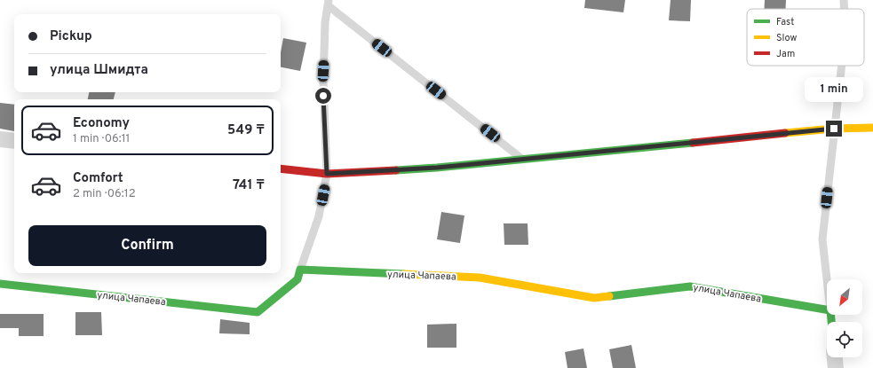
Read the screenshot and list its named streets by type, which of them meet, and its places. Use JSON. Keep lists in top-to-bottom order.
{
  "streets": {
    "street": ["улица Чапаева"]
  },
  "legend": ["Fast", "Slow", "Jam"],
  "north": "bottom left",
  "page": {
    "banner": ["Pickup", "улица Шмидта"],
    "bubble": "1 min",
    "list": [
      {
        "name": "Economy",
        "note": "1 min · 06:11",
        "value": "549 ₸"
      },
      {
        "name": "Comfort",
        "note": "2 min · 06:12",
        "value": "741 ₸"
      }
    ],
    "buttons": "Confirm"
  }
}
